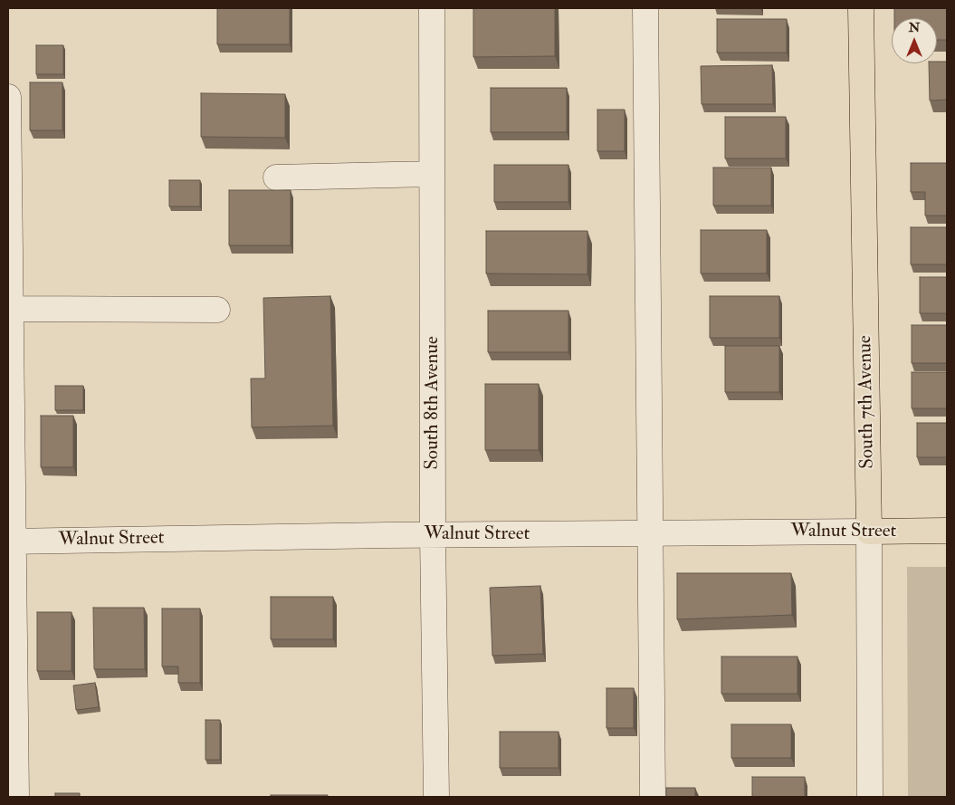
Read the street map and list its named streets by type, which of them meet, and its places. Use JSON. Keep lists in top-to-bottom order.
{
  "streets": {
    "main road": ["South 7th Avenue", "Walnut Street"],
    "street": ["South 8th Avenue"]
  },
  "crossings": [
    ["South 7th Avenue", "Walnut Street"],
    ["South 8th Avenue", "Walnut Street"]
  ],
  "north": "top"
}
